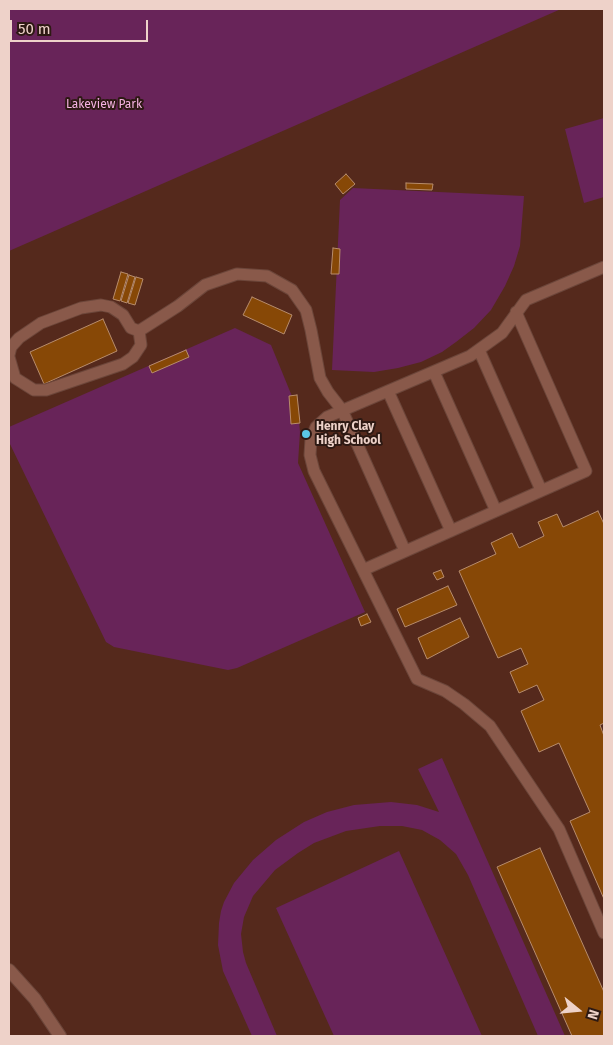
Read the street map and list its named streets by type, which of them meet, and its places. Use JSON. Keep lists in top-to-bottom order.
{
  "parks": ["Lakeview Park"],
  "places": ["Henry Clay High School"],
  "scale_bar": "50 m",
  "north": "right"
}
